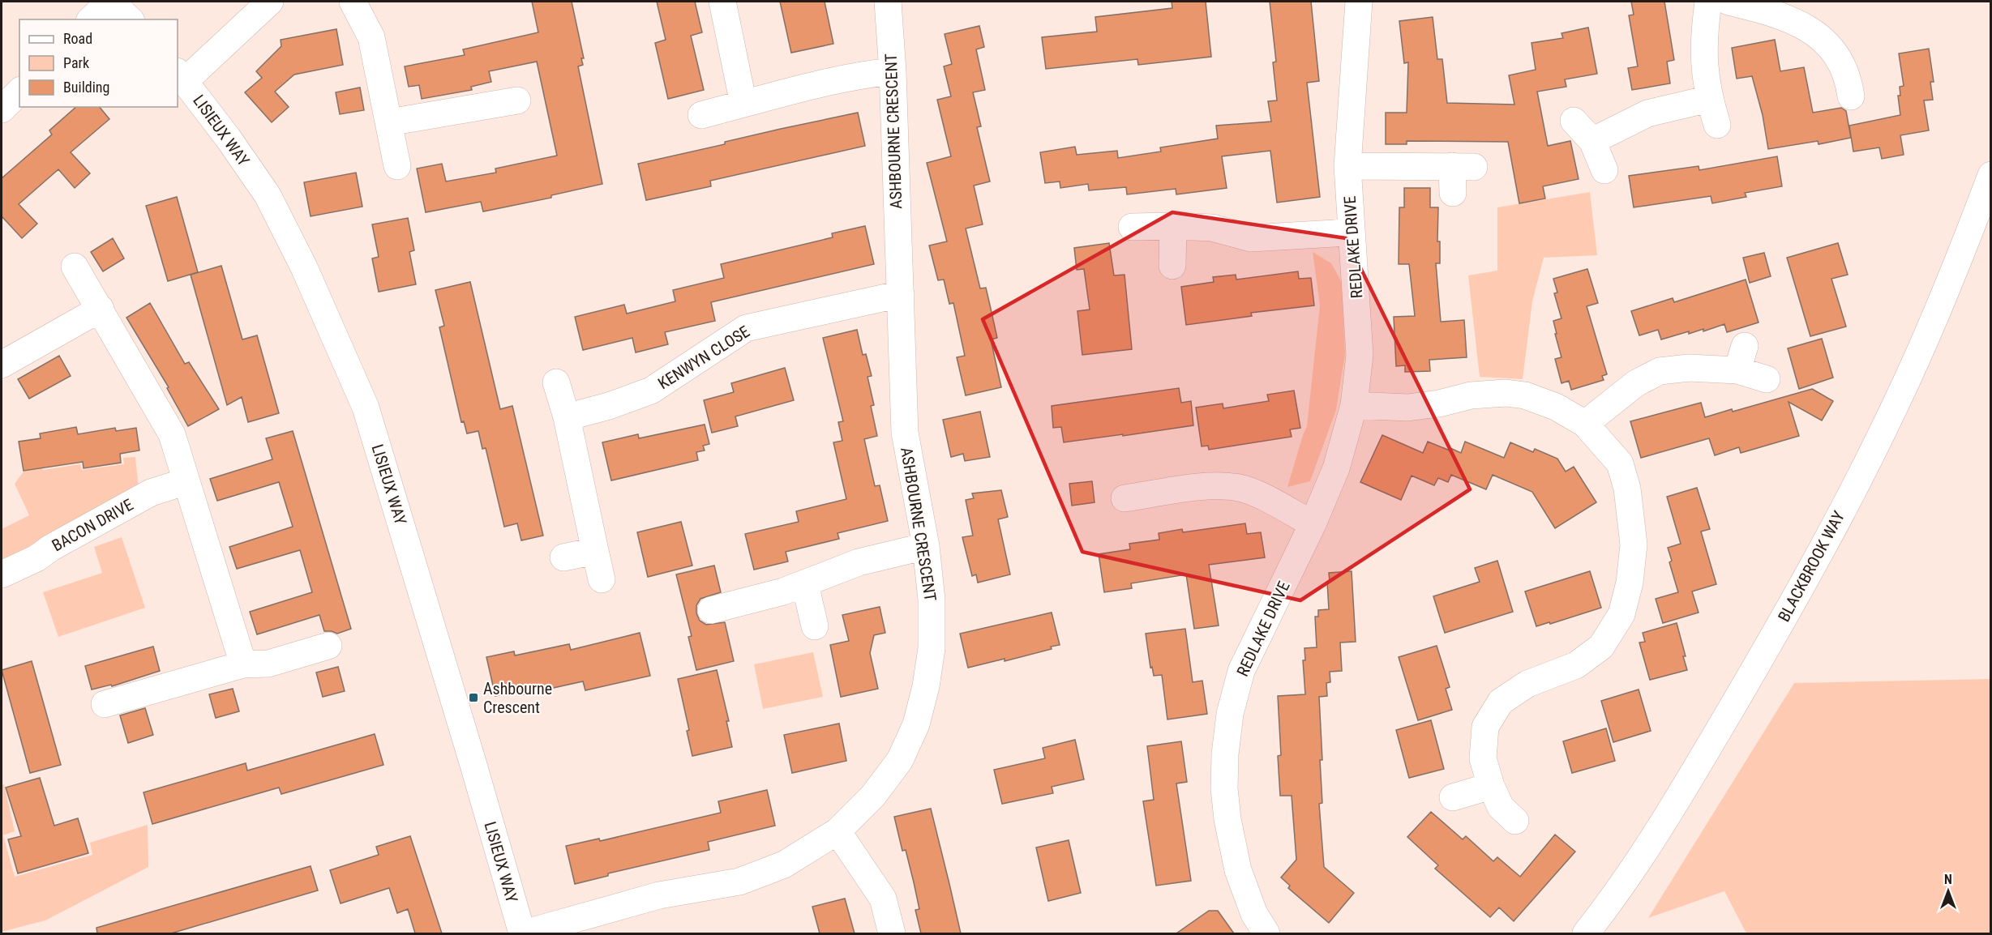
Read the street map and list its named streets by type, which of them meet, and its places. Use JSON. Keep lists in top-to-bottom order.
{
  "streets": {
    "street": [
      "LISIEUX WAY",
      "ASHBOURNE CRESCENT",
      "REDLAKE DRIVE",
      "KENWYN CLOSE",
      "BACON DRIVE",
      "BLACKBROOK WAY"
    ]
  },
  "crossings": [
    ["LISIEUX WAY", "ASHBOURNE CRESCENT"],
    ["ASHBOURNE CRESCENT", "KENWYN CLOSE"]
  ],
  "places": {
    "transit": ["Ashbourne Crescent"]
  },
  "legend": ["Road", "Park", "Building"],
  "north": "top"
}
